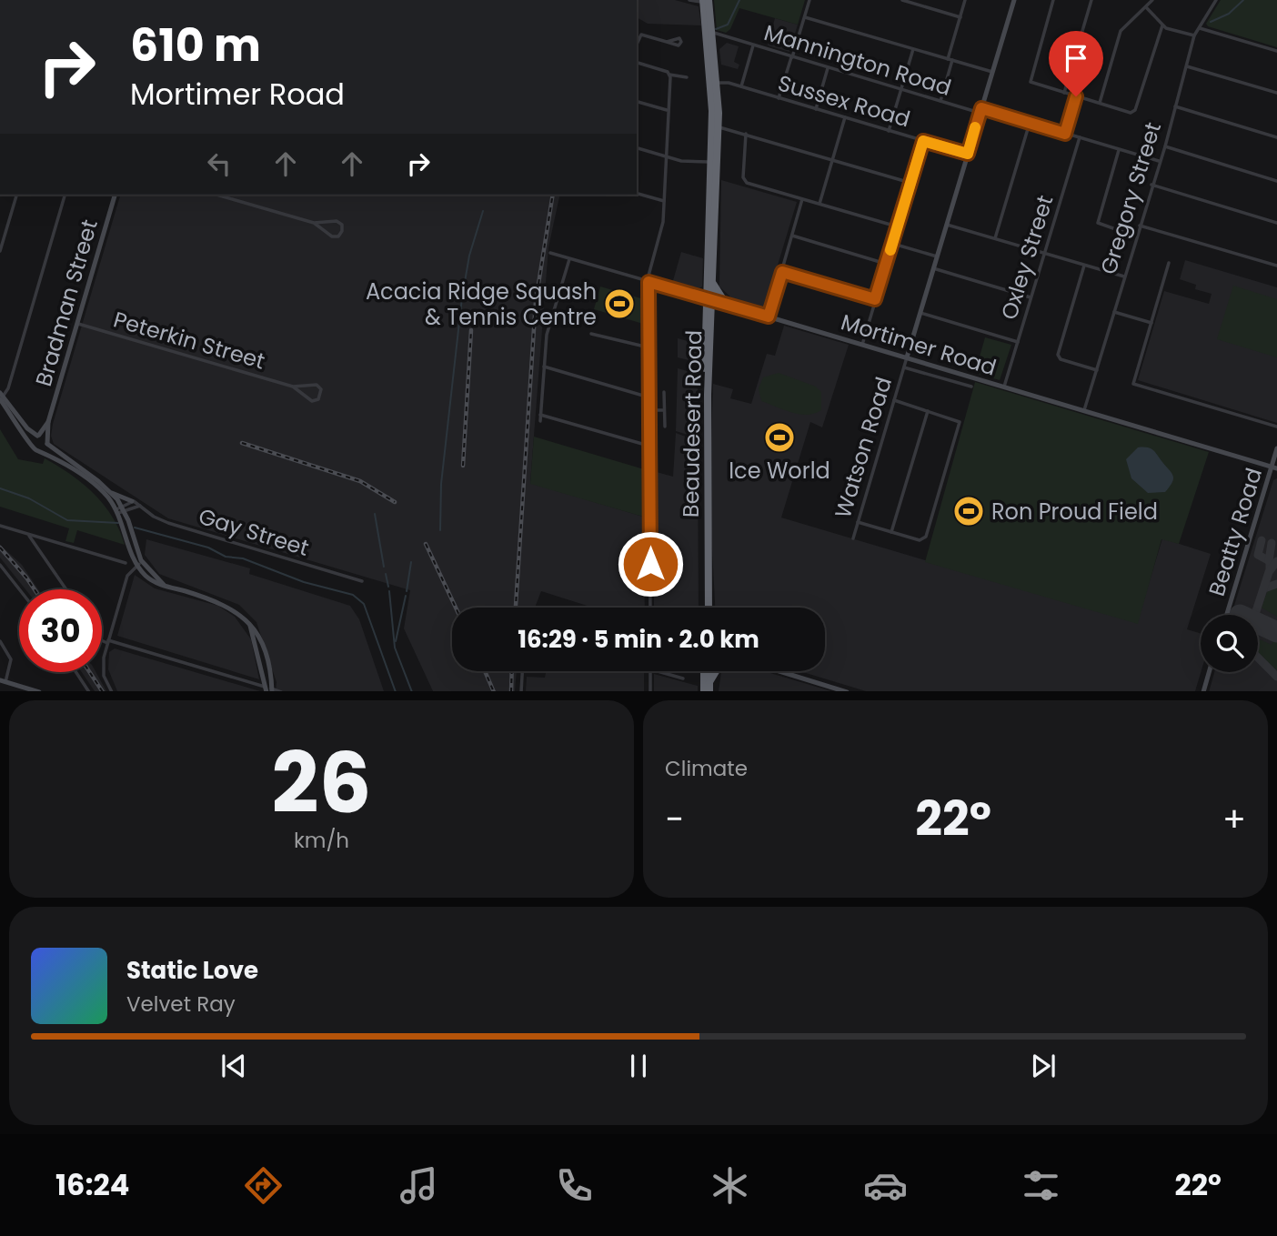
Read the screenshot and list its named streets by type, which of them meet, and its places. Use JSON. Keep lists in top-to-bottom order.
{
  "streets": {
    "highway": ["Beaudesert Road"],
    "main road": [
      "Bradman Street",
      "Mortimer Road",
      "Watson Road",
      "Beatty Road"
    ],
    "street": [
      "Mannington Road",
      "Sussex Road",
      "Gregory Street",
      "Oxley Street",
      "Peterkin Street",
      "Gay Street"
    ]
  },
  "crossings": [
    ["Mannington Road", "Gregory Street"],
    ["Mannington Road", "Oxley Street"],
    ["Mannington Road", "Beaudesert Road"],
    ["Mannington Road", "Watson Road"],
    ["Sussex Road", "Beaudesert Road"],
    ["Sussex Road", "Watson Road"],
    ["Gregory Street", "Mortimer Road"],
    ["Oxley Street", "Mortimer Road"],
    ["Bradman Street", "Peterkin Street"],
    ["Mortimer Road", "Beaudesert Road"],
    ["Mortimer Road", "Watson Road"],
    ["Mortimer Road", "Beatty Road"]
  ],
  "places": {
    "sports": ["Acacia Ridge Squash & Tennis Centre", "Ice World", "Ron Proud Field"]
  },
  "page": {
    "turn": ["610 m", "Mortimer Road"],
    "limit": "30",
    "trip": "16:29 · 5 min · 2.0 km",
    "tile": [
      ["26", "km/h"],
      "Climate"
    ],
    "heat": ["−", "22°", "+"],
    "song": ["Static Love", "Velvet Ray"],
    "tabs": ["16:24", "22°"]
  }
}
